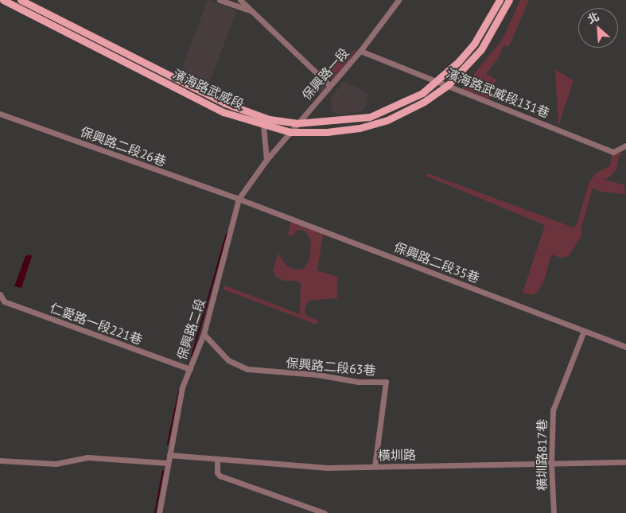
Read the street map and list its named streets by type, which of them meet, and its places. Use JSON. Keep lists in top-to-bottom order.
{
  "streets": {
    "main road": ["濱海路武威段"],
    "street": [
      "保興路一段",
      "濱海路武威段131巷",
      "保興路二段26巷",
      "保興路二段35巷",
      "仁愛路一段221巷",
      "保興路二段",
      "保興路二段63巷",
      "橫圳路",
      "橫圳路817巷"
    ]
  },
  "crossings": [
    ["保興路一段", "濱海路武威段"],
    ["保興路一段", "濱海路武威段131巷"],
    ["保興路一段", "保興路二段"],
    ["濱海路武威段", "濱海路武威段131巷"],
    ["保興路二段26巷", "保興路二段35巷"],
    ["保興路二段26巷", "保興路二段"],
    ["保興路二段35巷", "保興路二段"],
    ["保興路二段35巷", "橫圳路817巷"],
    ["仁愛路一段221巷", "保興路二段"],
    ["保興路二段", "保興路二段63巷"],
    ["保興路二段", "橫圳路"],
    ["保興路二段63巷", "橫圳路"],
    ["橫圳路", "橫圳路817巷"]
  ],
  "north": "top left"
}
